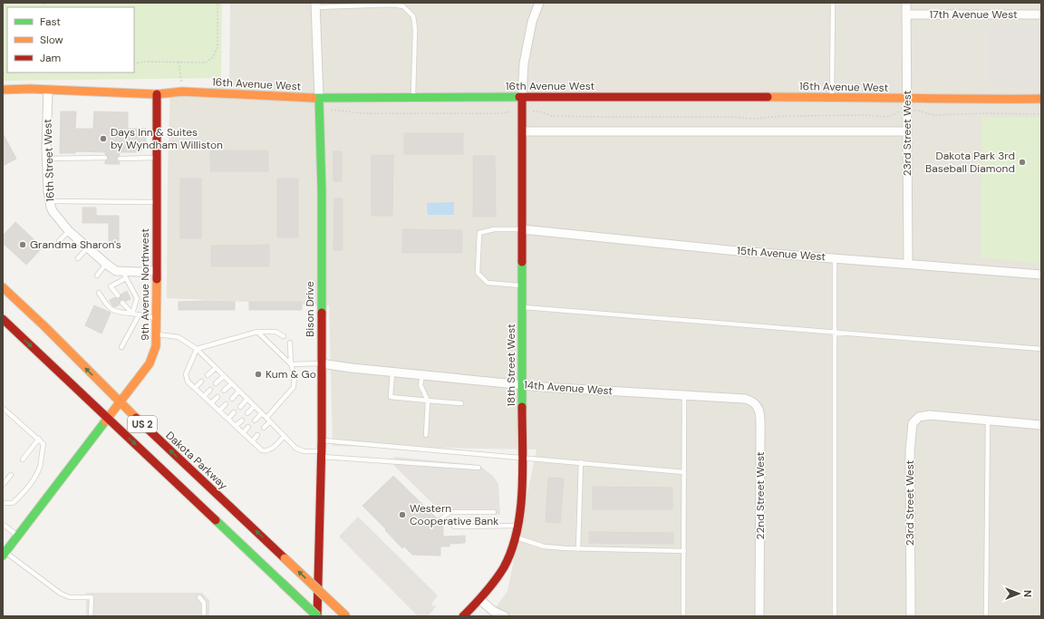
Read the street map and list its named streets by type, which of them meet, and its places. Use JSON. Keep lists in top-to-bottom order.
{
  "streets": {
    "main road": [
      "16th Avenue West",
      "9th Avenue Northwest",
      "Bison Drive",
      "18th Street West",
      "US 2",
      "Dakota Parkway"
    ],
    "street": [
      "17th Avenue West",
      "23rd Street West",
      "16th Street West",
      "15th Avenue West",
      "14th Avenue West",
      "22nd Street West"
    ]
  },
  "crossings": [
    ["17th Avenue West", "23rd Street West"],
    ["16th Avenue West", "23rd Street West"],
    ["16th Avenue West", "16th Street West"],
    ["16th Avenue West", "9th Avenue Northwest"],
    ["16th Avenue West", "Bison Drive"],
    ["16th Avenue West", "18th Street West"],
    ["23rd Street West", "15th Avenue West"],
    ["16th Street West", "9th Avenue Northwest"],
    ["15th Avenue West", "18th Street West"],
    ["9th Avenue Northwest", "US 2"],
    ["9th Avenue Northwest", "Dakota Parkway"],
    ["Bison Drive", "14th Avenue West"],
    ["Bison Drive", "US 2"],
    ["18th Street West", "14th Avenue West"],
    ["14th Avenue West", "22nd Street West"]
  ],
  "places": [
    "Days Inn & Suites by Wyndham Williston",
    "Dakota Park 3rd Baseball Diamond",
    "Grandma Sharon's",
    "Kum & Go",
    "Western Cooperative Bank"
  ],
  "legend": ["Fast", "Slow", "Jam"],
  "north": "right"
}
